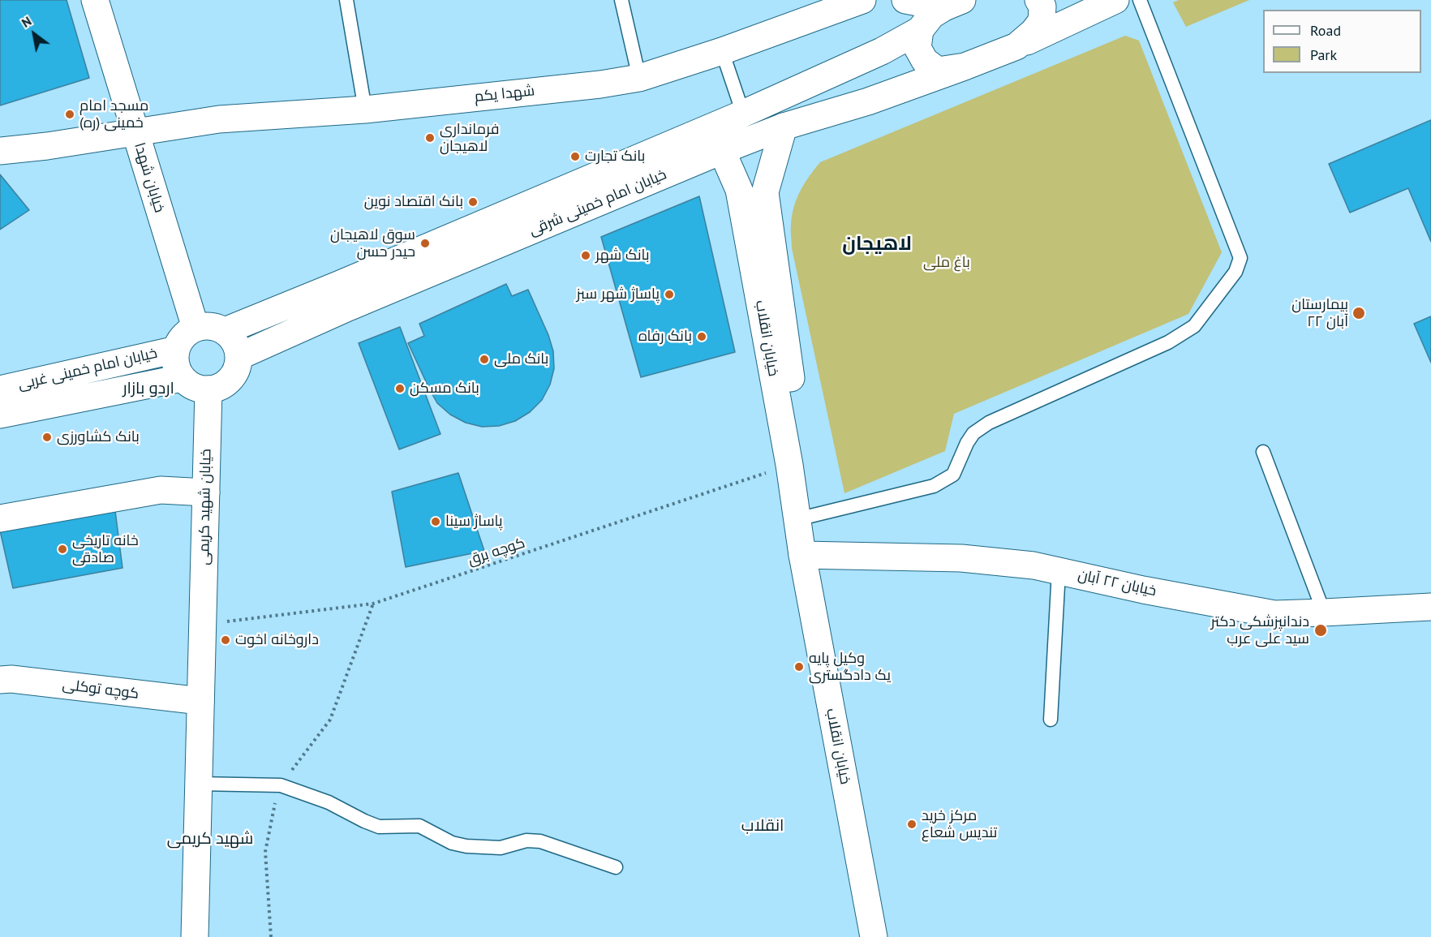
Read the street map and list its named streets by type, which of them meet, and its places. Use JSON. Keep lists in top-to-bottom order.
{
  "streets": {
    "main road": [
      "شهدا یکم",
      "خیابان شهدا",
      "خیابان امام خمینی شرقی",
      "خیابان انقلاب",
      "خیابان امام خمینی غربی",
      "خیابان شهید کریمی",
      "خیابان ۲۲ آبان",
      "کوچه توکلی"
    ],
    "path": ["کوچه برق"]
  },
  "crossings": [
    ["شهدا یکم", "خیابان شهدا"],
    ["خیابان شهدا", "خیابان امام خمینی شرقی"],
    ["خیابان شهدا", "خیابان امام خمینی غربی"],
    ["خیابان شهدا", "خیابان شهید کریمی"],
    ["خیابان امام خمینی شرقی", "خیابان انقلاب"],
    ["خیابان امام خمینی شرقی", "خیابان امام خمینی غربی"],
    ["خیابان امام خمینی شرقی", "خیابان شهید کریمی"],
    ["خیابان انقلاب", "کوچه برق"],
    ["خیابان انقلاب", "خیابان ۲۲ آبان"],
    ["خیابان امام خمینی غربی", "خیابان شهید کریمی"],
    ["خیابان شهید کریمی", "کوچه برق"]
  ],
  "districts": [
    "لاهیجان",
    "اردو بازار",
    "انقلاب",
    "شهید کریمی"
  ],
  "parks": ["باغ ملی"],
  "places": [
    "مسجد امام خمینی (ره)",
    "فرمانداری لاهیجان",
    "بانک تجارت",
    "بانک اقتصاد نوین",
    "سوق لاهيجان حيدر حسن",
    "بانک شهر",
    "پاساژ شهر سبز",
    "بیمارستان ۲۲ آبان",
    "بانک رفاه",
    "بانک ملی",
    "بانک مسکن",
    "بانک کشاورزی",
    "پاساژ سینا",
    "خانه تاریخی صادقی",
    "دندانپزشکی دکتر سید علی عرب",
    "داروخانه اخوت",
    "وکیل پایه یک دادگستری",
    "مرکز خرید تندیس شعاع"
  ],
  "legend": ["Road", "Park"],
  "north": "top left"
}
